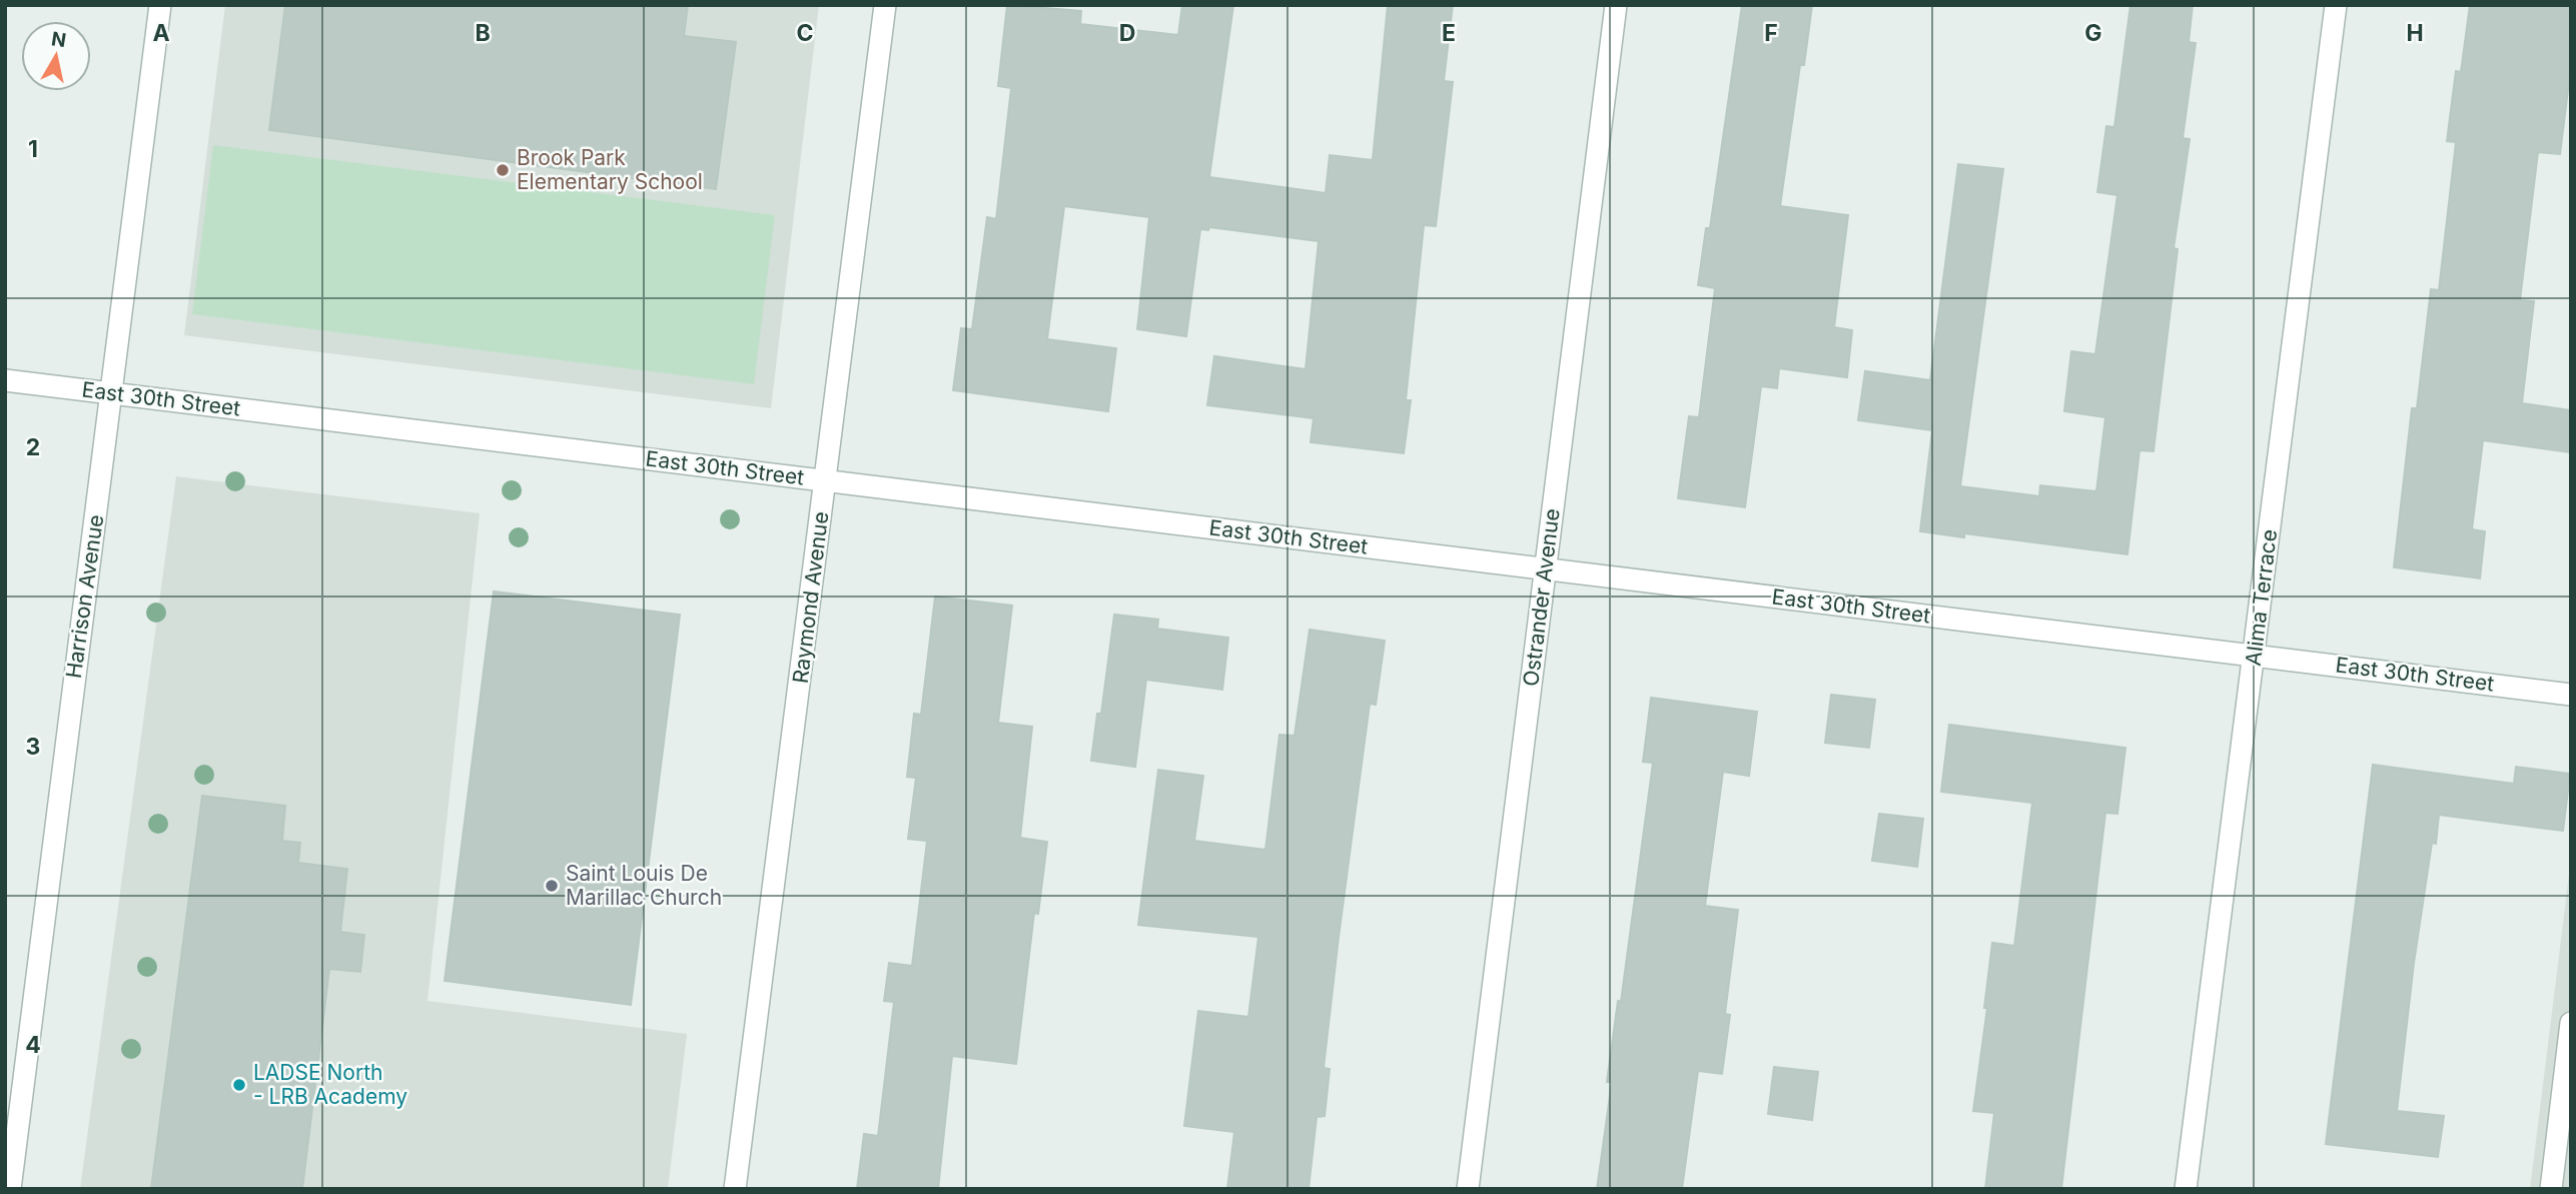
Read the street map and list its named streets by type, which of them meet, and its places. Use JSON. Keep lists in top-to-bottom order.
{
  "streets": {
    "street": [
      "East 30th Street",
      "Harrison Avenue",
      "Raymond Avenue",
      "Ostrander Avenue",
      "Alima Terrace"
    ]
  },
  "crossings": [
    ["East 30th Street", "Harrison Avenue"],
    ["East 30th Street", "Raymond Avenue"],
    ["East 30th Street", "Ostrander Avenue"],
    ["East 30th Street", "Alima Terrace"]
  ],
  "places": ["Brook Park Elementary School", "Saint Louis De Marillac Church", "LADSE North - LRB Academy"],
  "north": "top",
  "grid": {
    "columns": [
      "A",
      "B",
      "C",
      "D",
      "E",
      "F",
      "G",
      "H"
    ],
    "rows": [
      "1",
      "2",
      "3",
      "4"
    ]
  }
}
